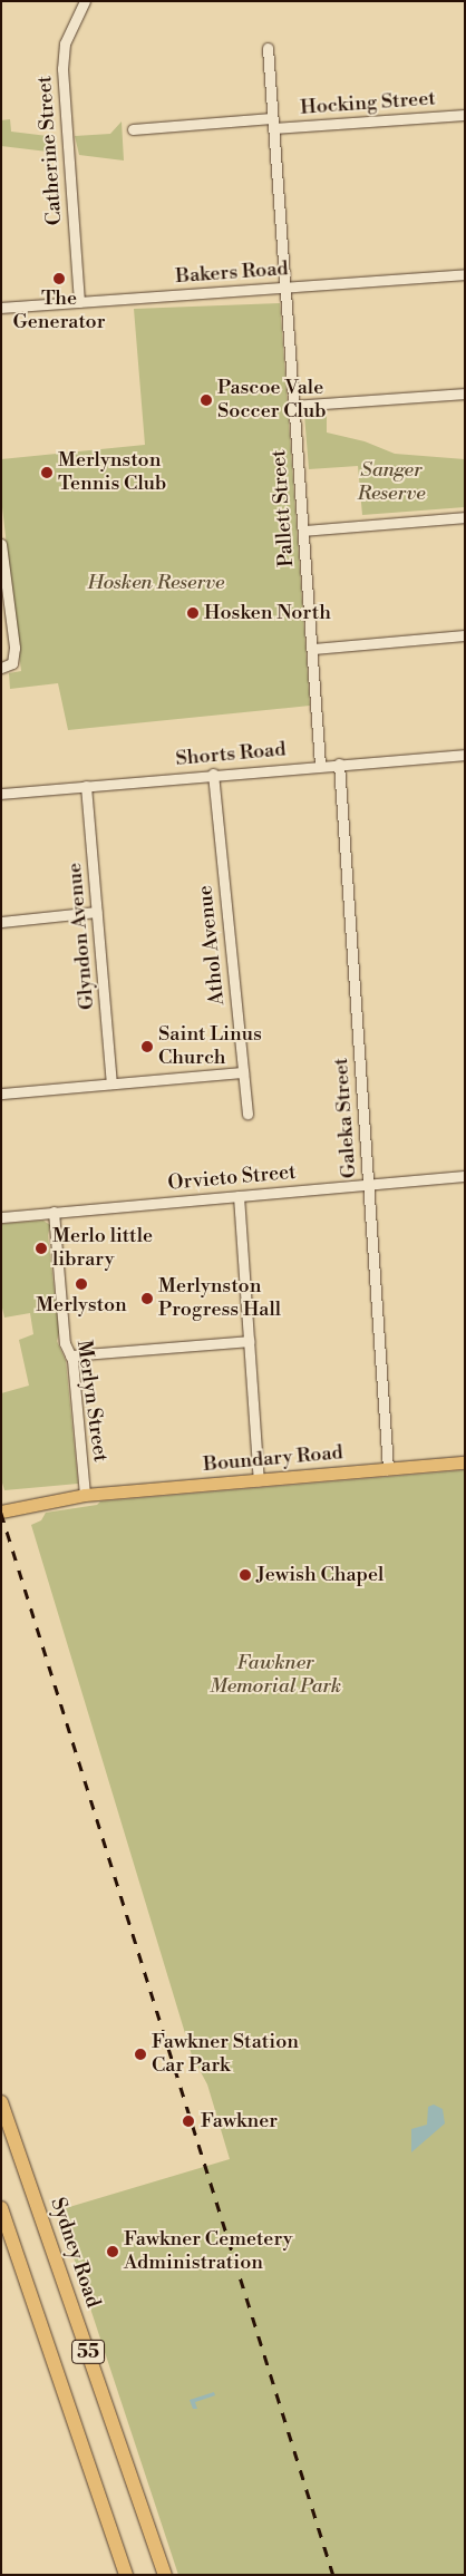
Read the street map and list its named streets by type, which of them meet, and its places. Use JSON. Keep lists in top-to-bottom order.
{
  "streets": {
    "highway": ["Sydney Road", "55"],
    "main road": ["Boundary Road"],
    "street": [
      "Hocking Street",
      "Catherine Street",
      "Bakers Road",
      "Pallett Street",
      "Shorts Road",
      "Glyndon Avenue",
      "Athol Avenue",
      "Galeka Street",
      "Orvieto Street",
      "Merlyn Street"
    ]
  },
  "crossings": [
    ["Hocking Street", "Pallett Street"],
    ["Catherine Street", "Bakers Road"],
    ["Bakers Road", "Pallett Street"],
    ["Pallett Street", "Shorts Road"],
    ["Shorts Road", "Glyndon Avenue"],
    ["Shorts Road", "Athol Avenue"],
    ["Shorts Road", "Galeka Street"],
    ["Galeka Street", "Orvieto Street"],
    ["Galeka Street", "Boundary Road"],
    ["Orvieto Street", "Merlyn Street"],
    ["Merlyn Street", "Boundary Road"]
  ],
  "parks": ["Sanger Reserve", "Hosken Reserve", "Fawkner Memorial Park"],
  "places": [
    "The Generator",
    "Pascoe Vale Soccer Club",
    "Merlynston Tennis Club",
    "Hosken North",
    "Saint Linus Church",
    "Merlo little library",
    "Merlyston",
    "Merlynston Progress Hall",
    "Jewish Chapel",
    "Fawkner Station Car Park",
    "Fawkner",
    "Fawkner Cemetery Administration"
  ]
}
